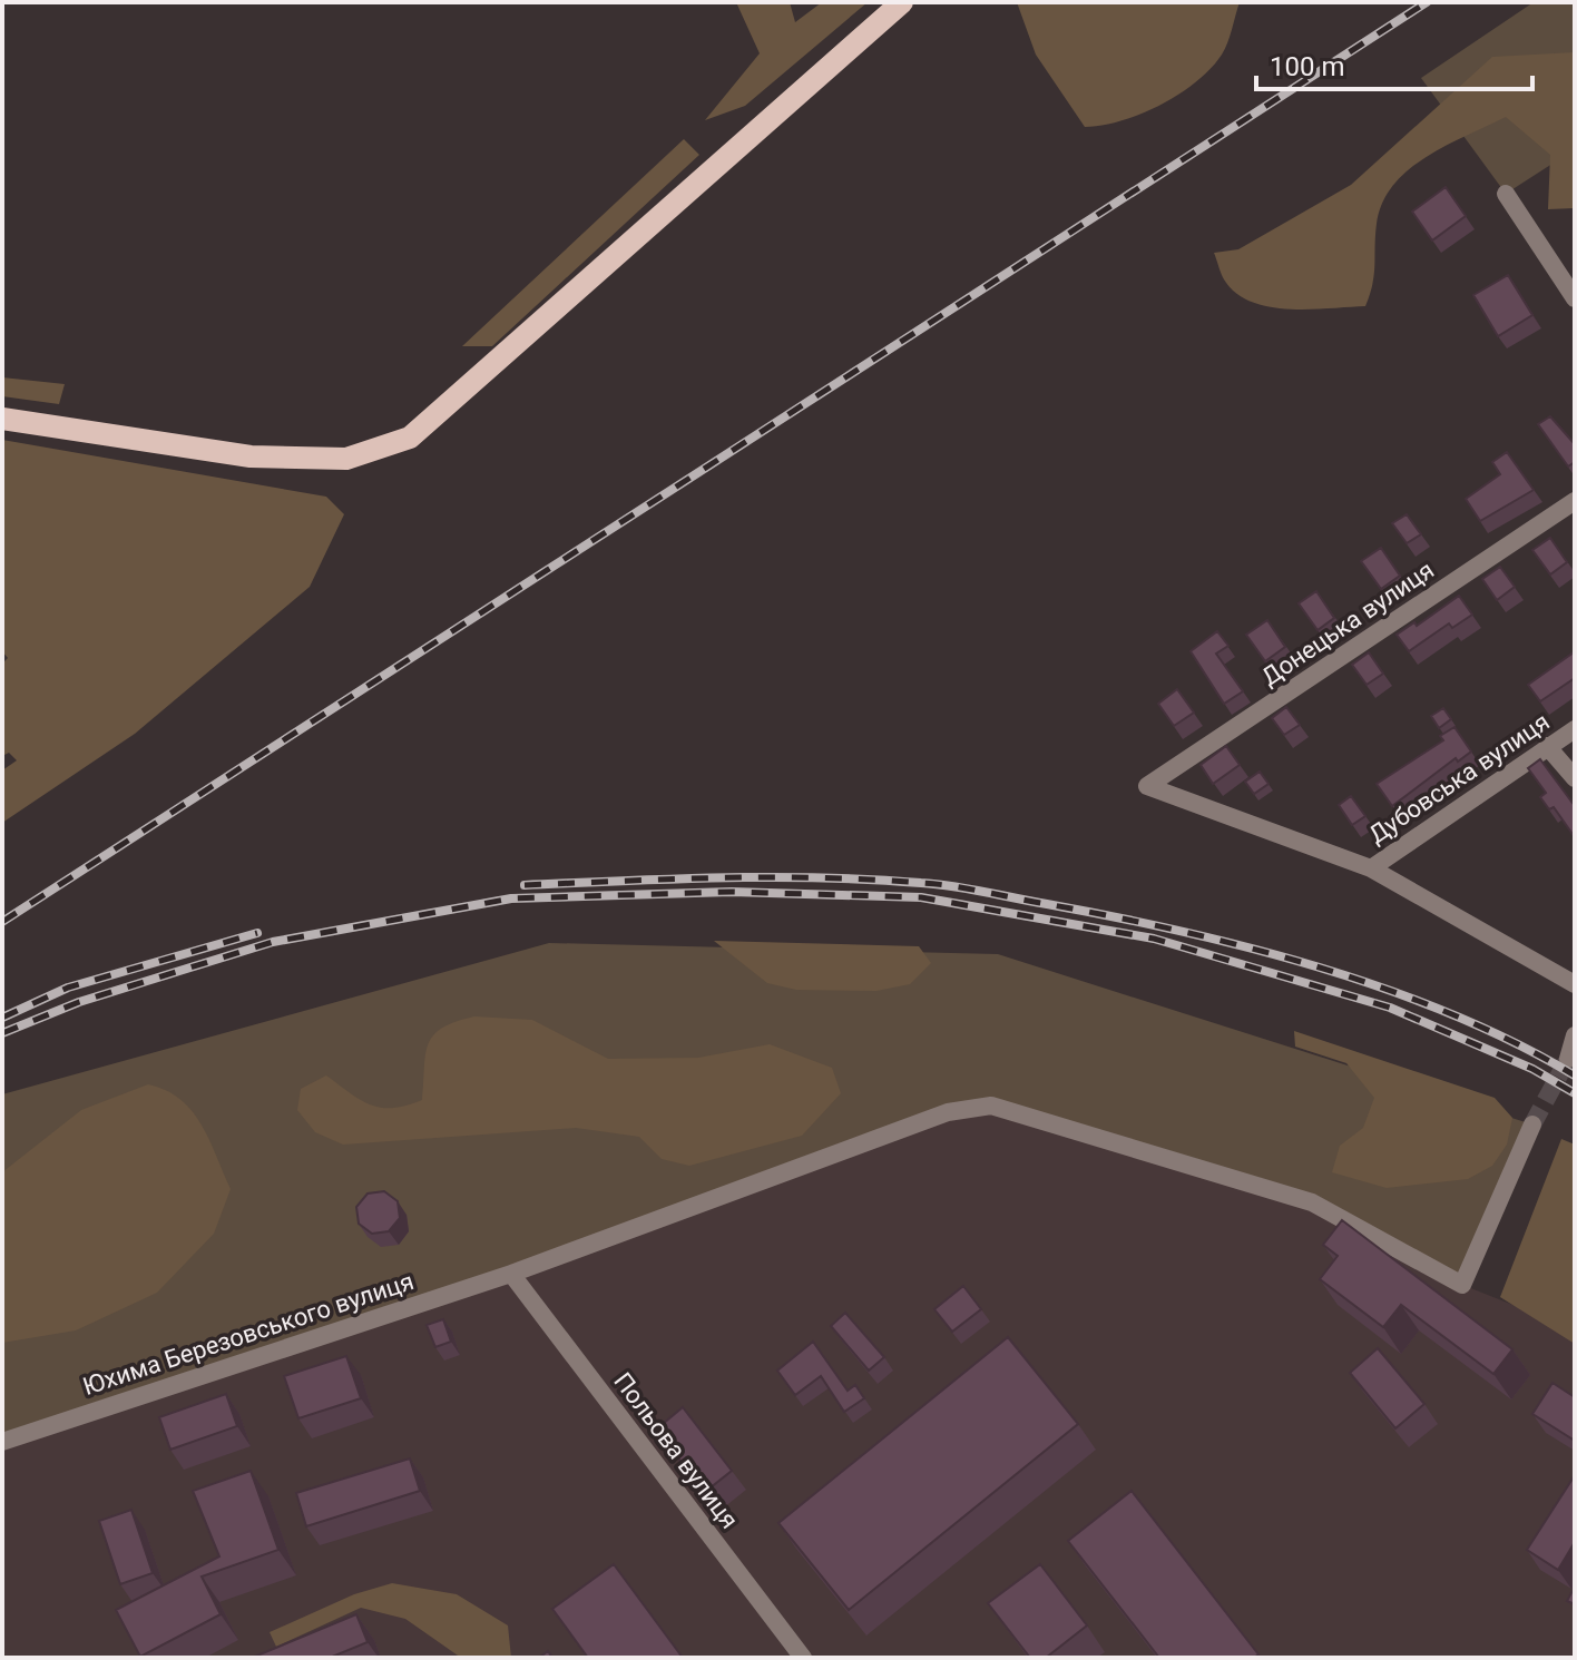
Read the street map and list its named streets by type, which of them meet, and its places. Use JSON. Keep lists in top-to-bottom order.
{
  "streets": {
    "street": [
      "Донецька вулиця",
      "Дубовська вулиця",
      "Юхима Березовського вулиця",
      "Польова вулиця"
    ]
  },
  "crossings": [
    ["Донецька вулиця", "Дубовська вулиця"],
    ["Юхима Березовського вулиця", "Польова вулиця"]
  ],
  "scale_bar": "100 m"
}
